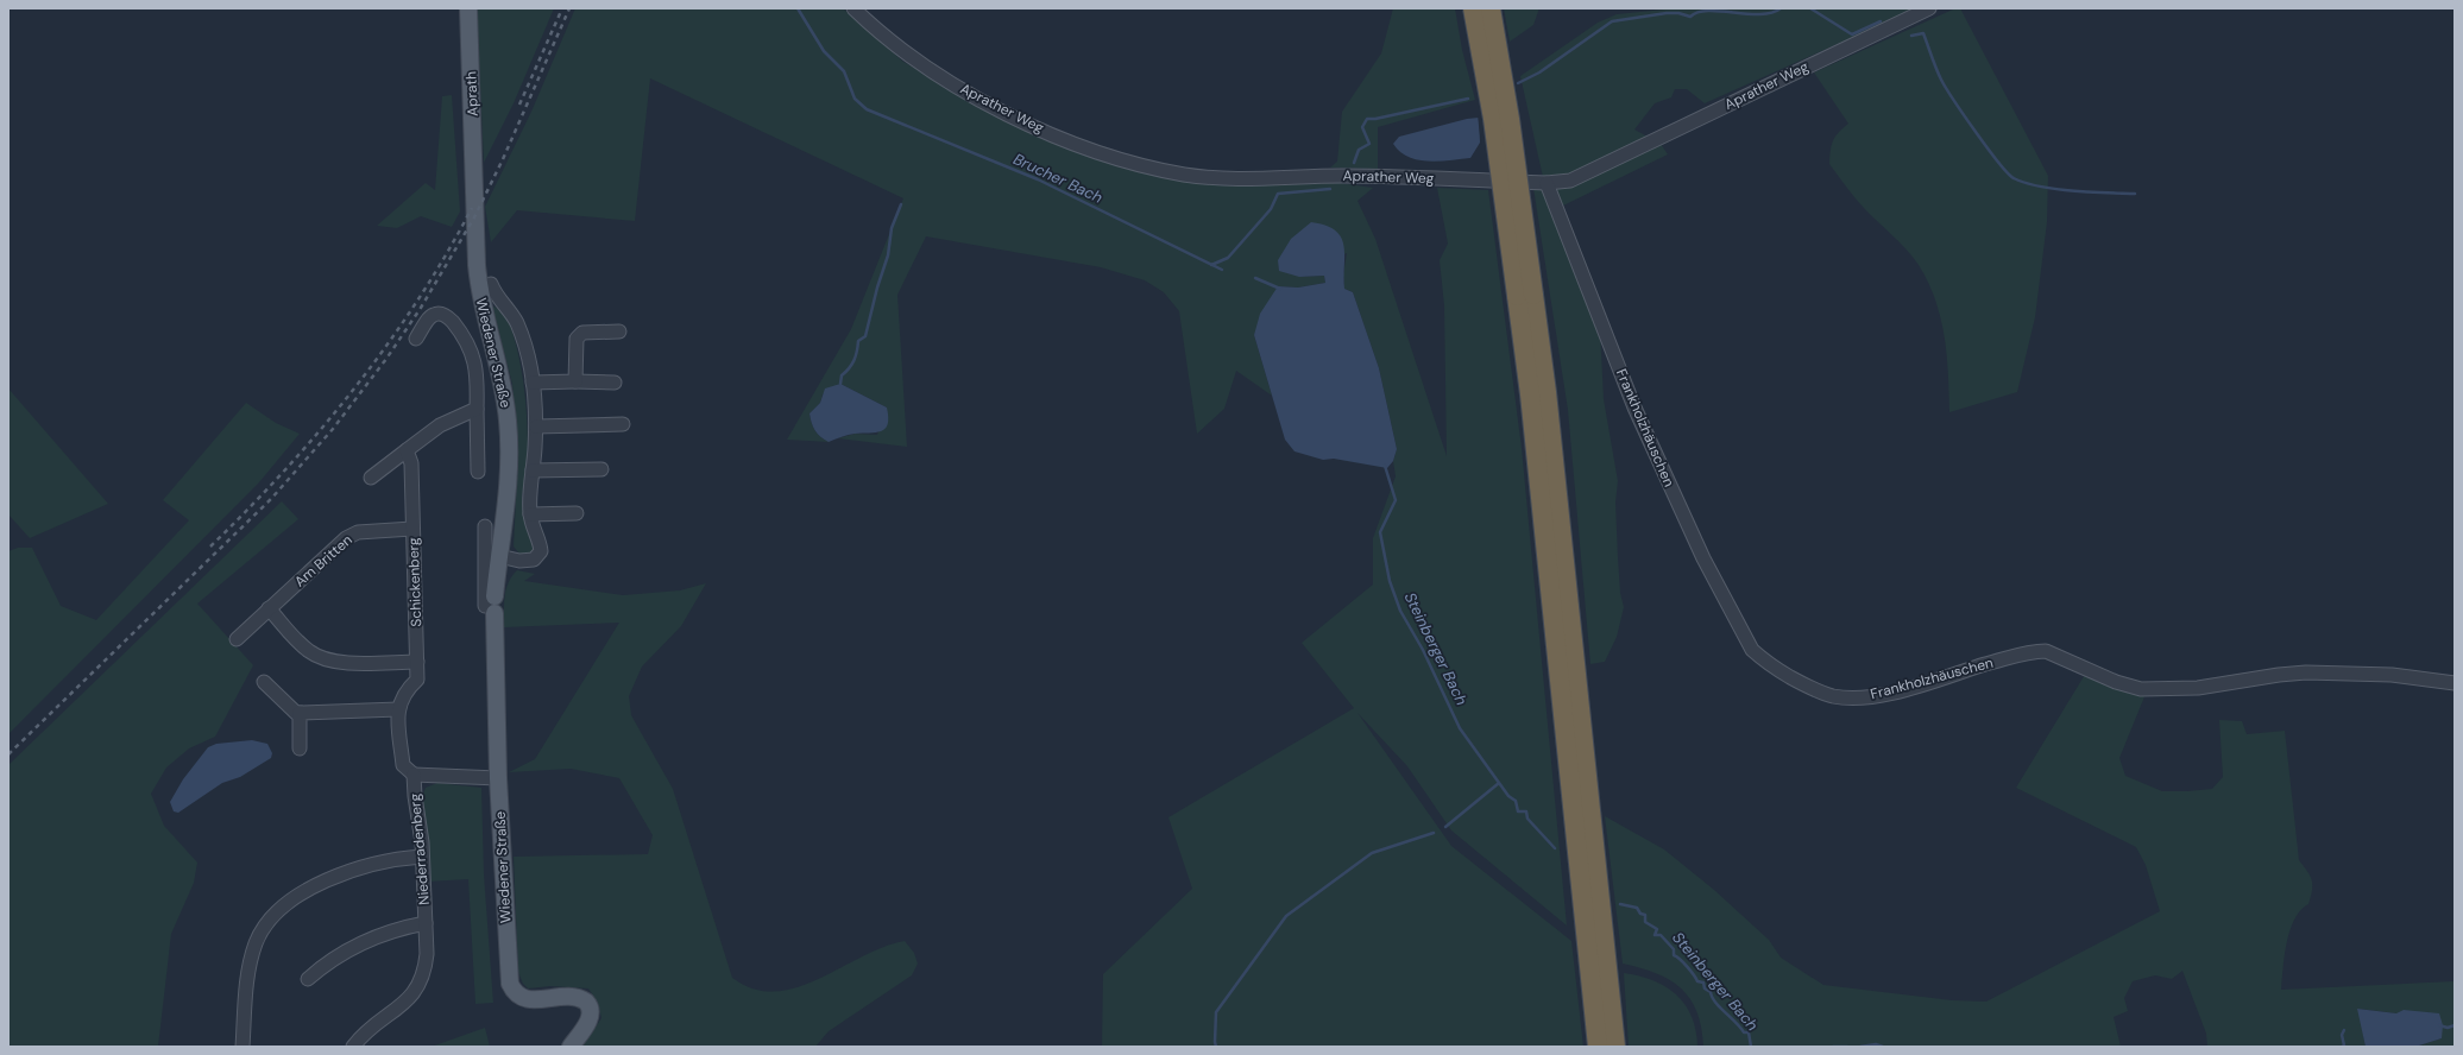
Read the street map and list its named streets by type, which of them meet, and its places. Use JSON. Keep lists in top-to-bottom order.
{
  "streets": {
    "main road": ["Aprath", "Wiedener Straße"],
    "street": [
      "Aprather Weg",
      "Frankholzhäuschen",
      "Am Britten",
      "Schickenberg",
      "Niederradenberg"
    ]
  },
  "crossings": [
    ["Aprather Weg", "Frankholzhäuschen"],
    ["Aprath", "Wiedener Straße"],
    ["Wiedener Straße", "Niederradenberg"],
    ["Am Britten", "Schickenberg"]
  ],
  "water": ["Brucher Bach", "Steinberger Bach"]
}
